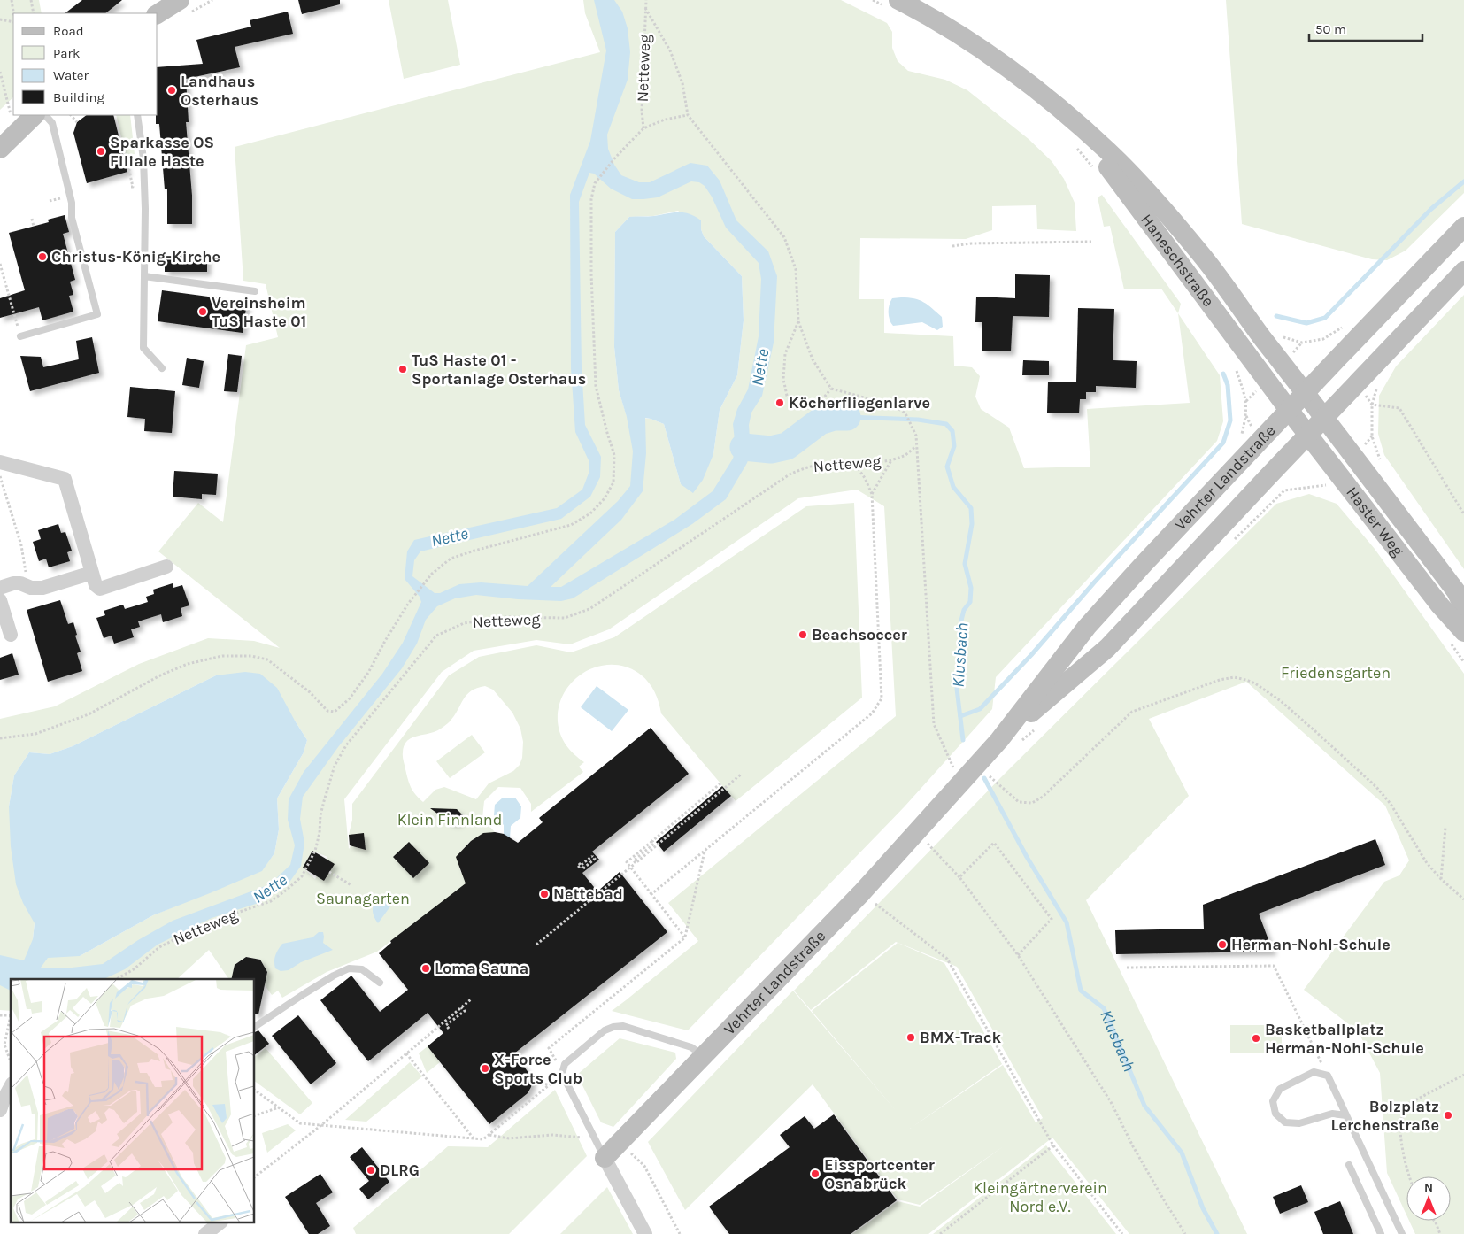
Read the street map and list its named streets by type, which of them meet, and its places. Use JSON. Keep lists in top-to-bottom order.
{
  "streets": {
    "main road": ["Haneschstraße", "Vehrter Landstraße", "Haster Weg"],
    "path": ["Netteweg"]
  },
  "crossings": [
    ["Haneschstraße", "Vehrter Landstraße"],
    ["Haneschstraße", "Haster Weg"],
    ["Vehrter Landstraße", "Haster Weg"]
  ],
  "water": ["Nette", "Klusbach"],
  "parks": [
    "Friedensgarten",
    "Klein Finnland",
    "Saunagarten",
    "Kleingärtnerverein Nord e.V."
  ],
  "places": [
    "Landhaus Osterhaus",
    "Sparkasse OS Filiale Haste",
    "Christus-König-Kirche",
    "Vereinsheim TuS Haste 01",
    "TuS Haste 01 - Sportanlage Osterhaus",
    "Köcherfliegenlarve",
    "Beachsoccer",
    "Nettebad",
    "Herman-Nohl-Schule",
    "Loma Sauna",
    "BMX-Track",
    "Basketballplatz Herman-Nohl-Schule",
    "X-Force Sports Club",
    "Bolzplatz Lerchenstraße",
    "DLRG",
    "Eissportcenter Osnabrück"
  ],
  "legend": [
    "Road",
    "Park",
    "Water",
    "Building"
  ],
  "scale_bar": "50 m",
  "north": "top"
}
